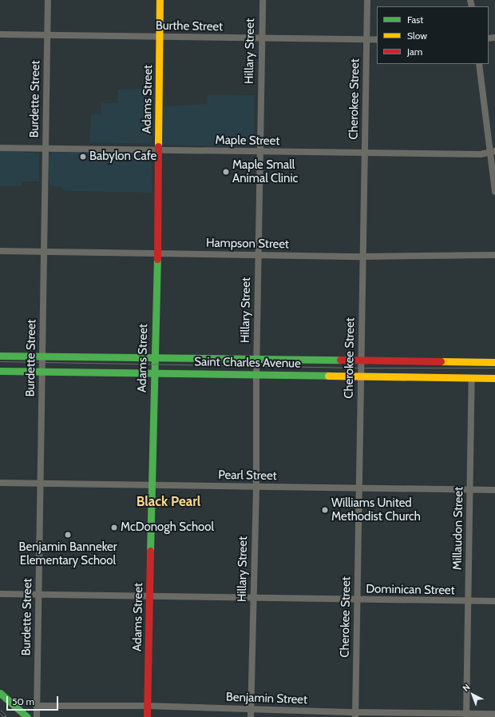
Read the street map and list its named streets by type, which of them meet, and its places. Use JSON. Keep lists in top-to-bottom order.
{
  "streets": {
    "main road": ["Adams Street", "Saint Charles Avenue"],
    "street": [
      "Burthe Street",
      "Hillary Street",
      "Burdette Street",
      "Cherokee Street",
      "Maple Street",
      "Hampson Street",
      "Pearl Street",
      "Millaudon Street",
      "Dominican Street",
      "Benjamin Street"
    ]
  },
  "crossings": [
    ["Burthe Street", "Hillary Street"],
    ["Burthe Street", "Burdette Street"],
    ["Burthe Street", "Adams Street"],
    ["Burthe Street", "Cherokee Street"],
    ["Hillary Street", "Maple Street"],
    ["Hillary Street", "Hampson Street"],
    ["Hillary Street", "Saint Charles Avenue"],
    ["Hillary Street", "Pearl Street"],
    ["Hillary Street", "Dominican Street"],
    ["Hillary Street", "Benjamin Street"],
    ["Burdette Street", "Maple Street"],
    ["Burdette Street", "Hampson Street"],
    ["Burdette Street", "Saint Charles Avenue"],
    ["Burdette Street", "Pearl Street"],
    ["Burdette Street", "Dominican Street"],
    ["Burdette Street", "Benjamin Street"],
    ["Adams Street", "Maple Street"],
    ["Adams Street", "Hampson Street"],
    ["Adams Street", "Saint Charles Avenue"],
    ["Adams Street", "Pearl Street"],
    ["Adams Street", "Dominican Street"],
    ["Adams Street", "Benjamin Street"],
    ["Cherokee Street", "Maple Street"],
    ["Cherokee Street", "Hampson Street"],
    ["Cherokee Street", "Saint Charles Avenue"],
    ["Cherokee Street", "Pearl Street"],
    ["Cherokee Street", "Dominican Street"],
    ["Cherokee Street", "Benjamin Street"],
    ["Saint Charles Avenue", "Millaudon Street"],
    ["Pearl Street", "Millaudon Street"],
    ["Millaudon Street", "Dominican Street"],
    ["Millaudon Street", "Benjamin Street"]
  ],
  "districts": ["Black Pearl"],
  "places": [
    "Babylon Cafe",
    "Maple Small Animal Clinic",
    "Williams United Methodist Church",
    "McDonogh School",
    "Benjamin Banneker Elementary School"
  ],
  "legend": ["Fast", "Slow", "Jam"],
  "scale_bar": "50 m",
  "north": "top left"
}
